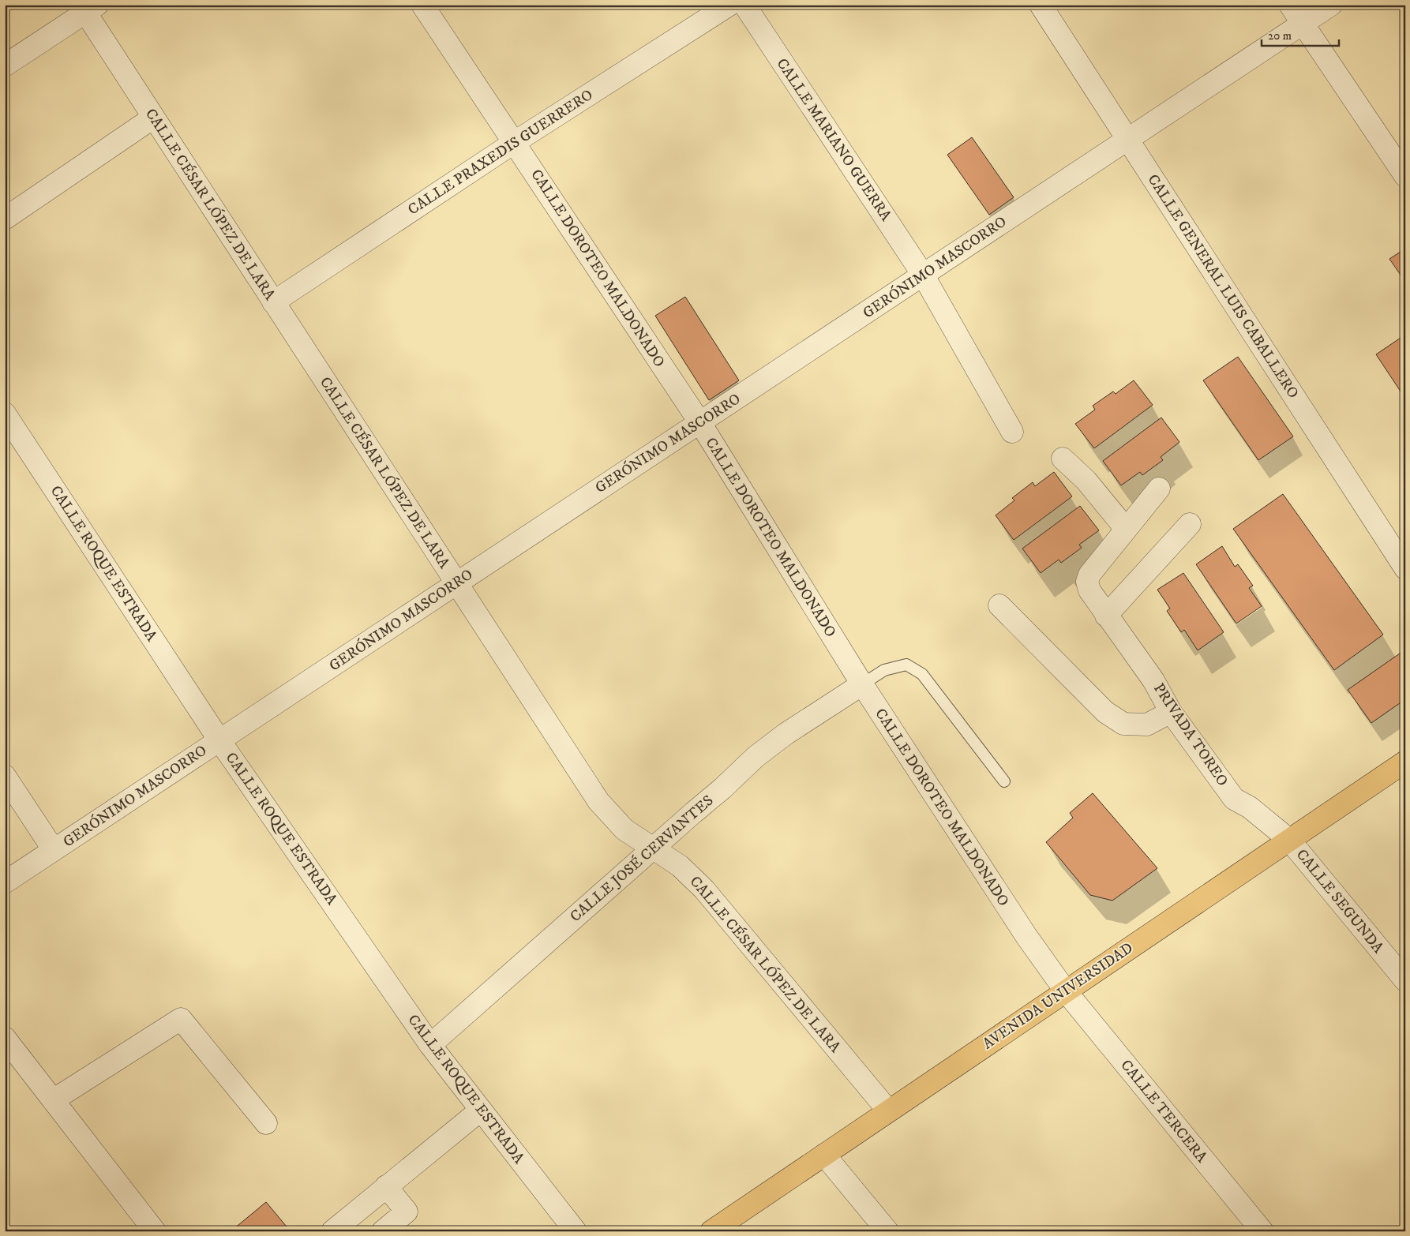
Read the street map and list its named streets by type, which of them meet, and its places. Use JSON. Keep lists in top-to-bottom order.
{
  "streets": {
    "main road": ["AVENIDA UNIVERSIDAD"],
    "street": [
      "CALLE MARIANO GUERRA",
      "CALLE PRAXEDIS GUERRERO",
      "CALLE CÉSAR LÓPEZ DE LARA",
      "GERÓNIMO MASCORRO",
      "CALLE DOROTEO MALDONADO",
      "CALLE GENERAL LUIS CABALLERO",
      "CALLE ROQUE ESTRADA",
      "PRIVADA TOREO",
      "CALLE JOSÉ CERVANTES",
      "CALLE SEGUNDA",
      "CALLE TERCERA"
    ]
  },
  "crossings": [
    ["CALLE MARIANO GUERRA", "GERÓNIMO MASCORRO"],
    ["CALLE PRAXEDIS GUERRERO", "CALLE CÉSAR LÓPEZ DE LARA"],
    ["CALLE PRAXEDIS GUERRERO", "CALLE DOROTEO MALDONADO"],
    ["CALLE CÉSAR LÓPEZ DE LARA", "GERÓNIMO MASCORRO"],
    ["CALLE CÉSAR LÓPEZ DE LARA", "CALLE JOSÉ CERVANTES"],
    ["CALLE CÉSAR LÓPEZ DE LARA", "AVENIDA UNIVERSIDAD"],
    ["GERÓNIMO MASCORRO", "CALLE DOROTEO MALDONADO"],
    ["GERÓNIMO MASCORRO", "CALLE GENERAL LUIS CABALLERO"],
    ["GERÓNIMO MASCORRO", "CALLE ROQUE ESTRADA"],
    ["CALLE DOROTEO MALDONADO", "CALLE JOSÉ CERVANTES"],
    ["CALLE DOROTEO MALDONADO", "AVENIDA UNIVERSIDAD"],
    ["CALLE DOROTEO MALDONADO", "CALLE TERCERA"],
    ["CALLE ROQUE ESTRADA", "CALLE JOSÉ CERVANTES"],
    ["PRIVADA TOREO", "CALLE SEGUNDA"],
    ["PRIVADA TOREO", "AVENIDA UNIVERSIDAD"],
    ["CALLE SEGUNDA", "AVENIDA UNIVERSIDAD"],
    ["AVENIDA UNIVERSIDAD", "CALLE TERCERA"]
  ],
  "scale_bar": "20 m"
}
